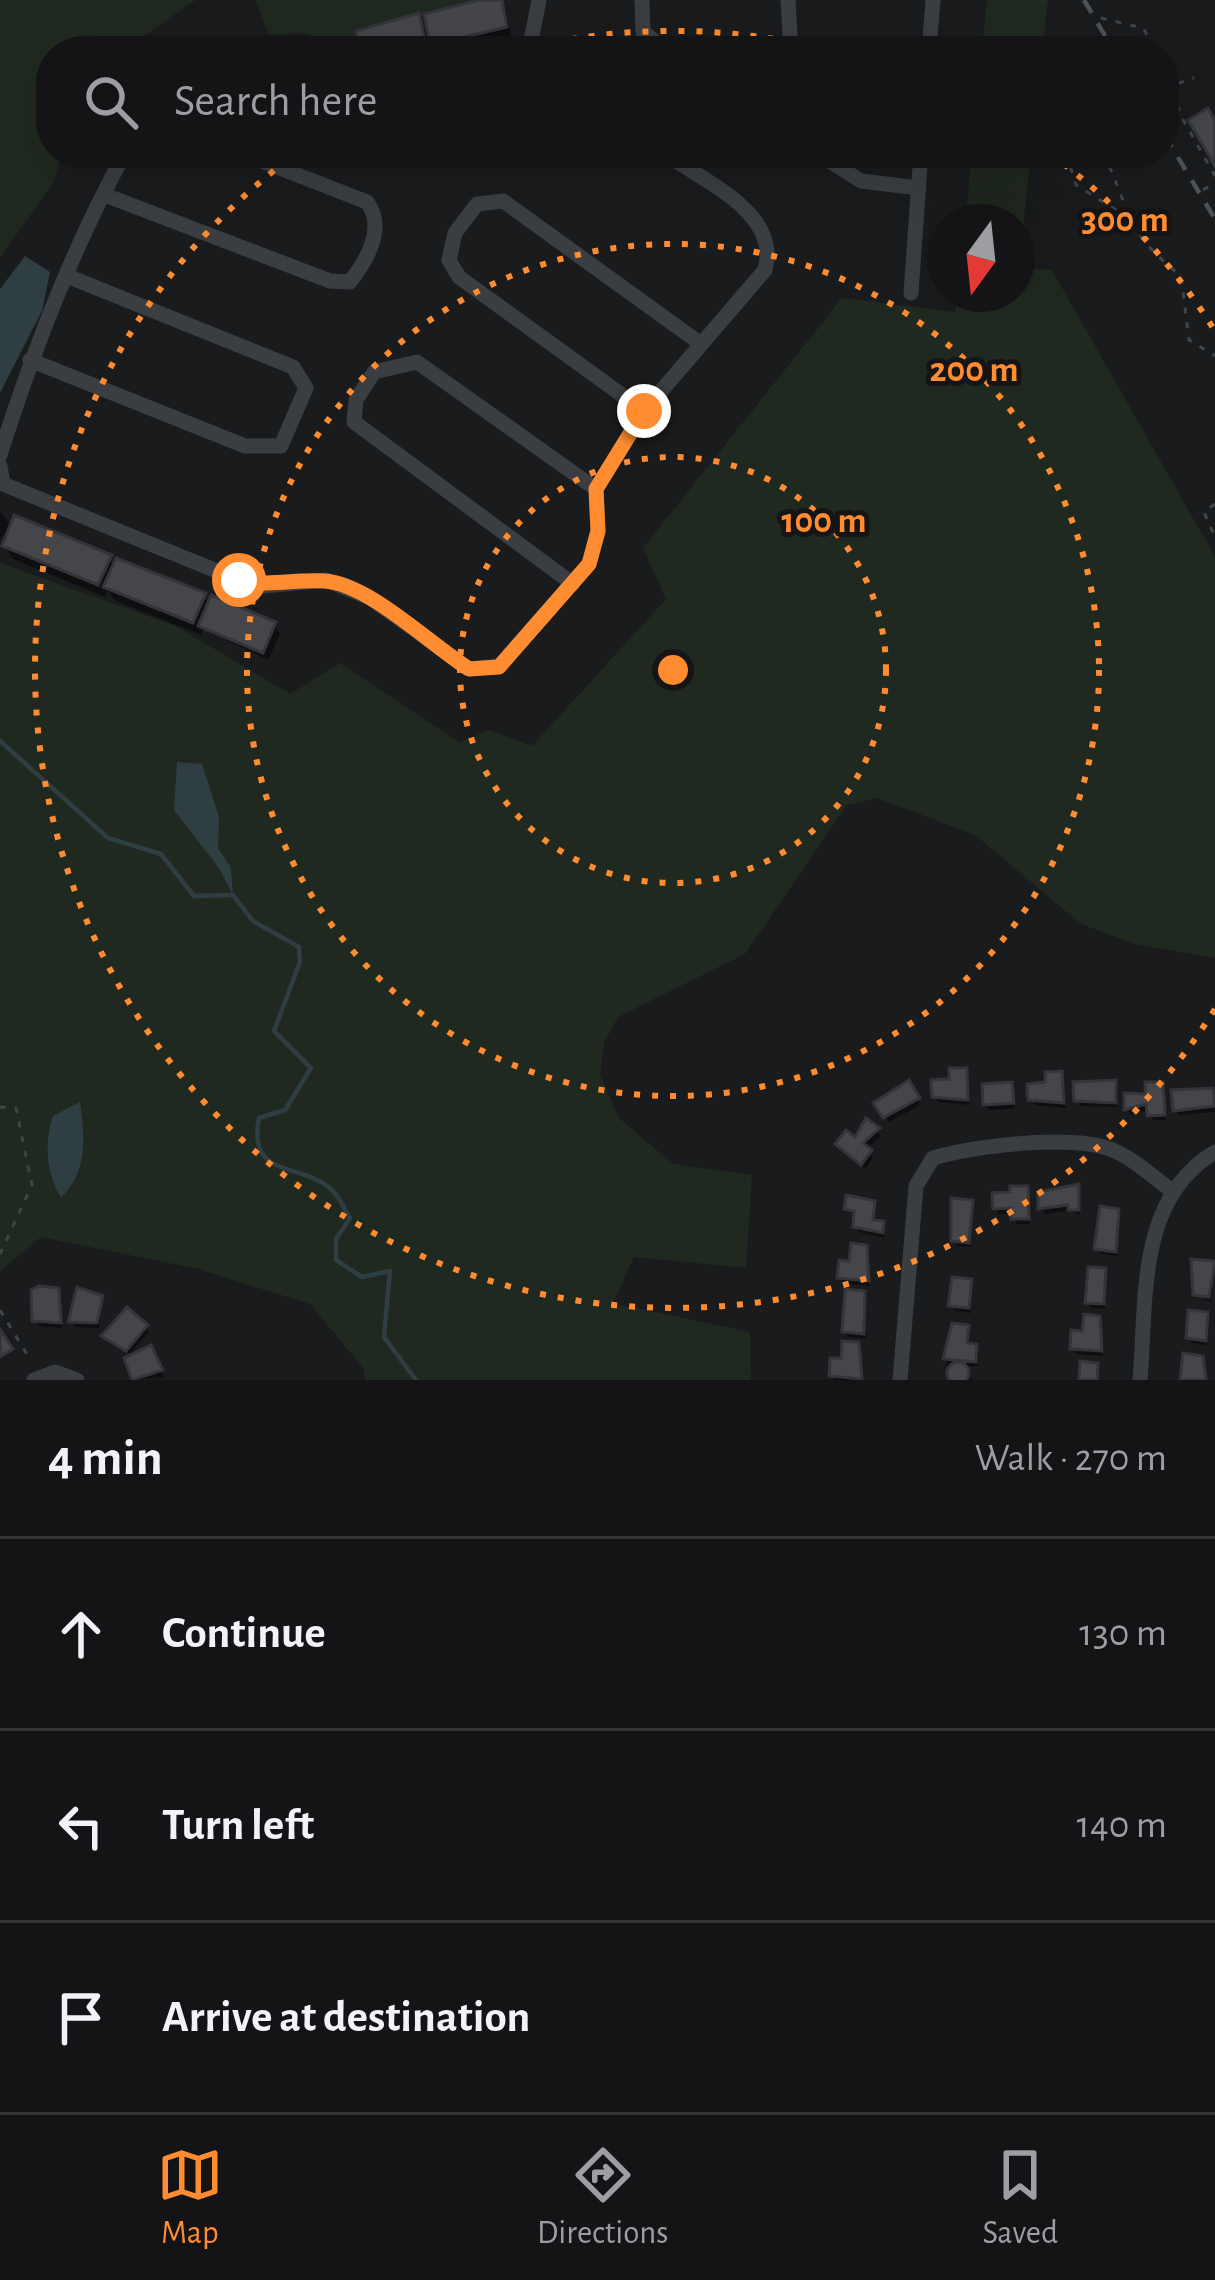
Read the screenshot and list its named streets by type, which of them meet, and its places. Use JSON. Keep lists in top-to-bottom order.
{
  "north": "bottom",
  "page": {
    "search": "Search here",
    "heading": ["4 min", "Walk · 270 m"],
    "list": [
      ["Continue", "130 m"],
      ["Turn left", "140 m"],
      "Arrive at destination"
    ],
    "nav": ["Map", "Directions", "Saved"]
  },
  "rings": ["300 m", "200 m", "100 m"]
}
